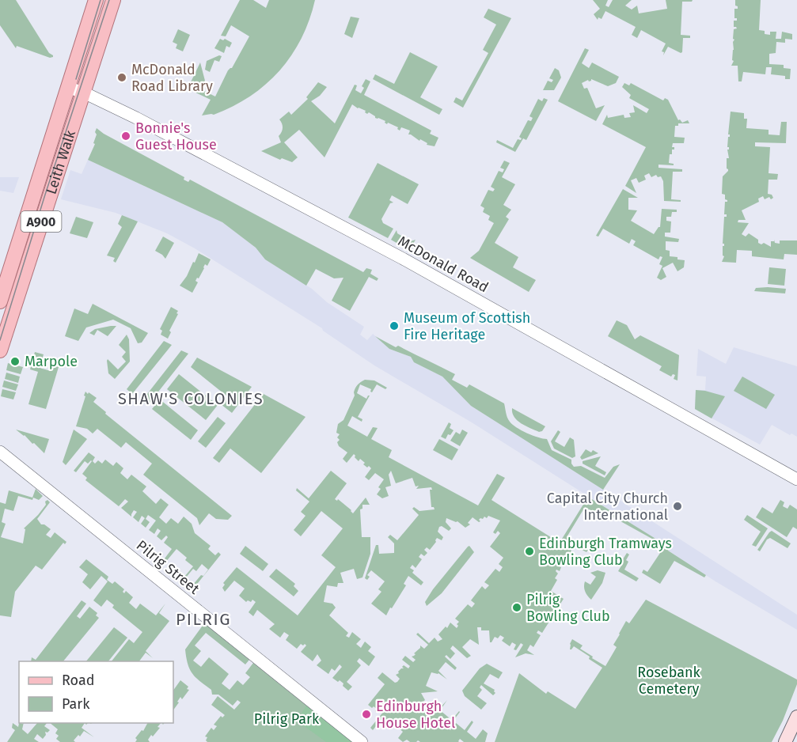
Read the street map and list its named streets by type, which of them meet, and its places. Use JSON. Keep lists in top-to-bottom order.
{
  "streets": {
    "main road": ["Leith Walk", "A900"],
    "street": ["McDonald Road", "Pilrig Street"]
  },
  "crossings": [
    ["Leith Walk", "McDonald Road"]
  ],
  "districts": ["SHAW'S COLONIES", "PILRIG"],
  "parks": ["Rosebank Cemetery", "Pilrig Park"],
  "places": [
    "McDonald Road Library",
    "Bonnie's Guest House",
    "Museum of Scottish Fire Heritage",
    "Marpole",
    "Capital City Church International",
    "Edinburgh Tramways Bowling Club",
    "Pilrig Bowling Club",
    "Edinburgh House Hotel"
  ],
  "legend": ["Road", "Park"]
}
